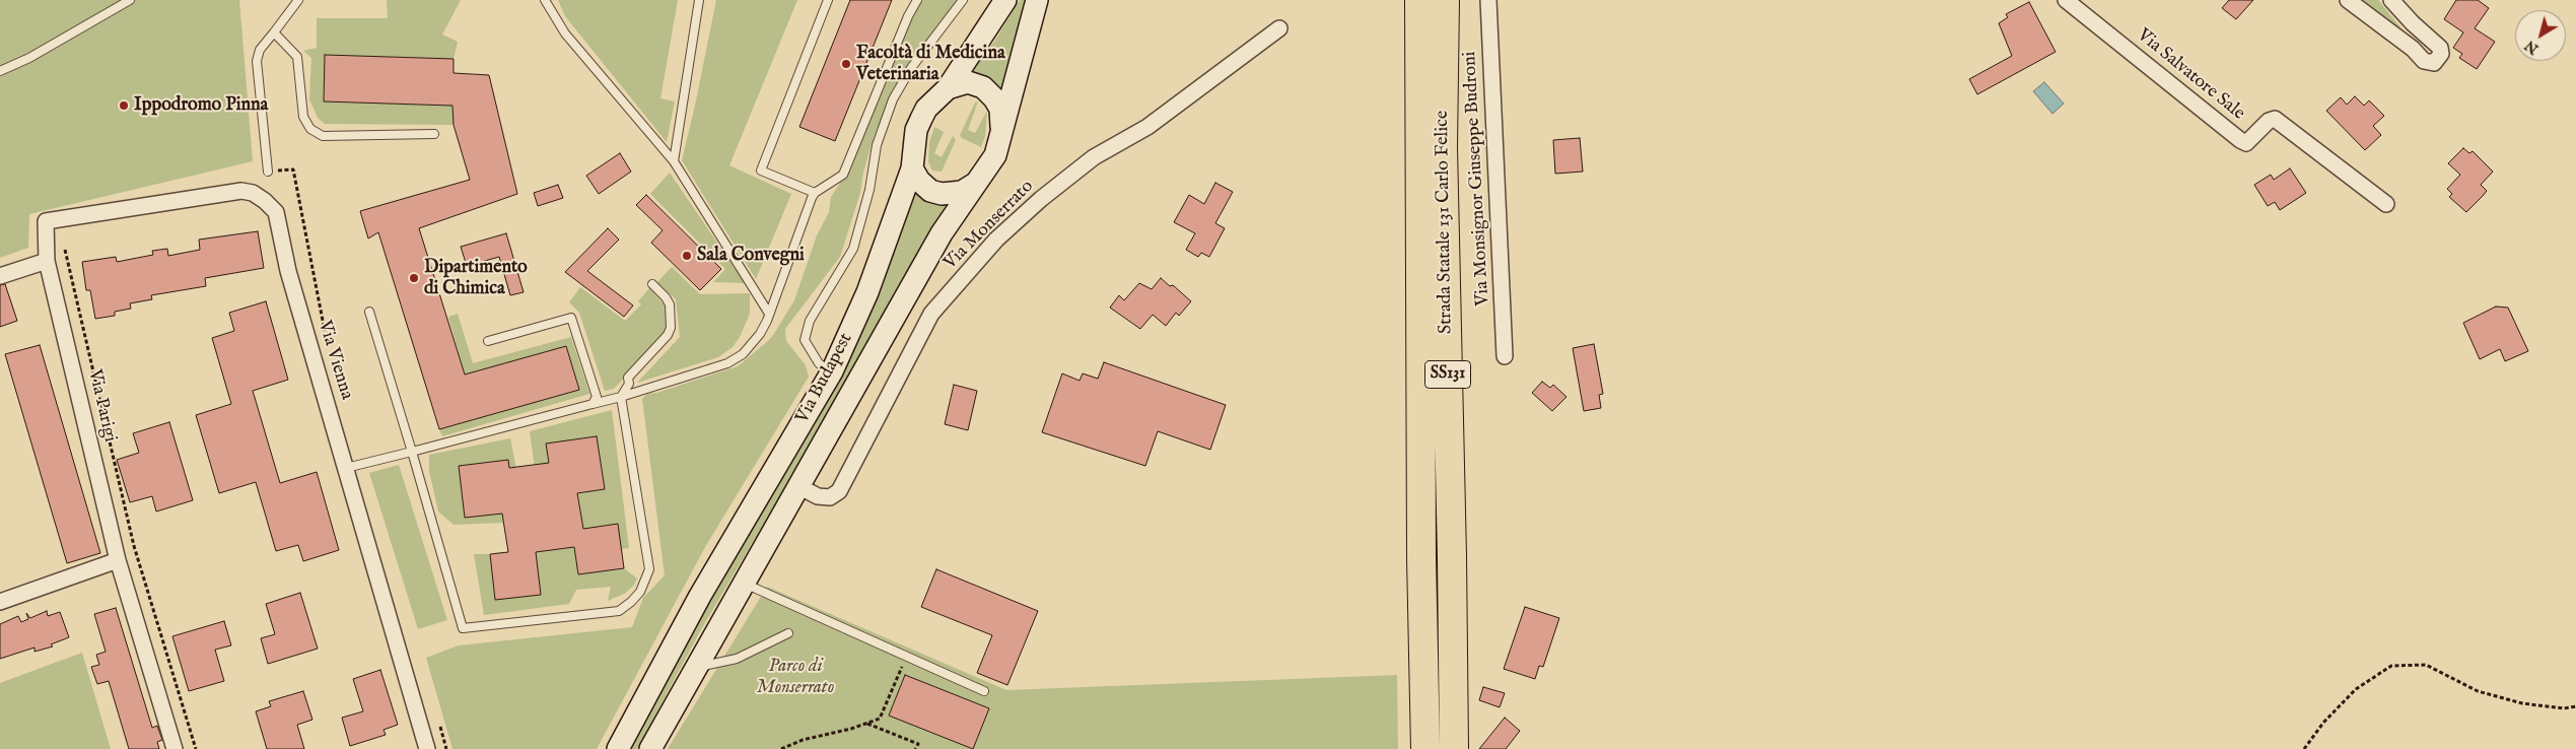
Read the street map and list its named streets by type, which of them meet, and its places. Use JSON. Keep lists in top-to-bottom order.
{
  "streets": {
    "highway": ["Strada Statale 131 Carlo Felice", "SS131"],
    "main road": ["Via Budapest"],
    "street": [
      "Via Salvatore Sale",
      "Via Monsignor Giuseppe Budroni",
      "Via Monserrato",
      "Via Vienna",
      "Via Parigi"
    ]
  },
  "crossings": [
    ["Via Monserrato", "Via Budapest"],
    ["Via Vienna", "Via Parigi"]
  ],
  "parks": ["Parco di Monserrato"],
  "places": [
    "Facoltà di Medicina Veterinaria",
    "Ippodromo Pinna",
    "Sala Convegni",
    "Dipartimento di Chimica"
  ],
  "north": "bottom left"
}
